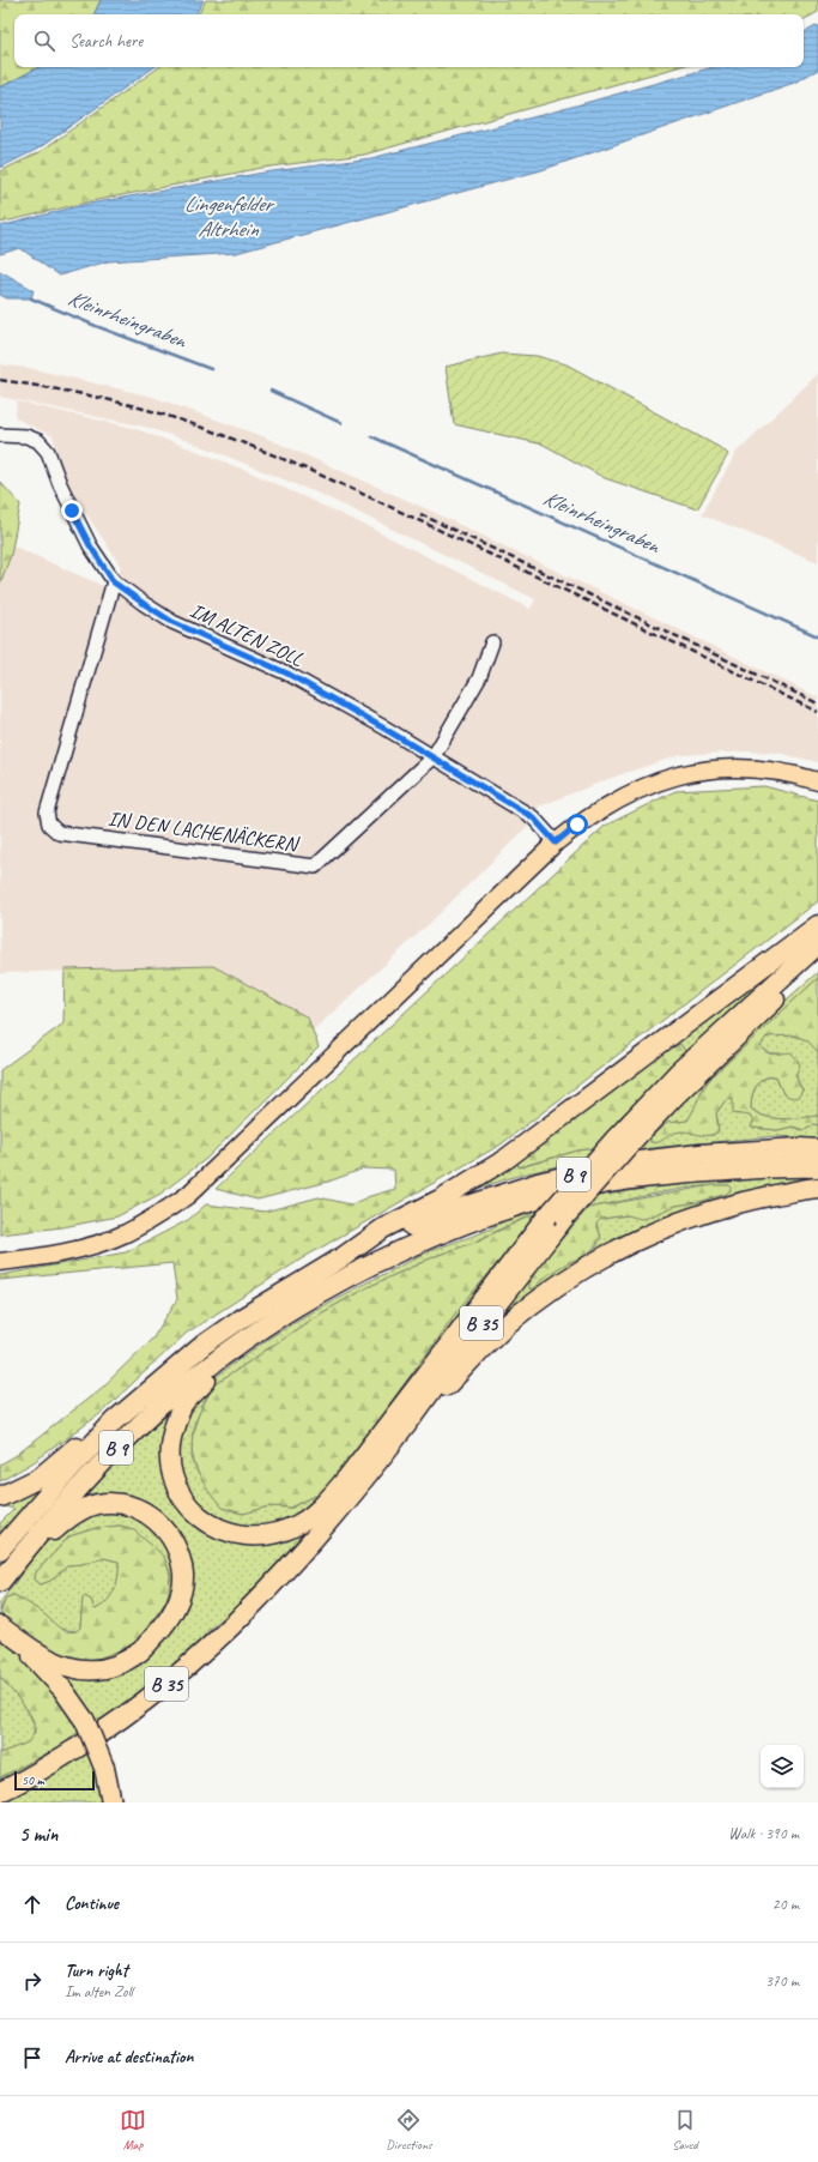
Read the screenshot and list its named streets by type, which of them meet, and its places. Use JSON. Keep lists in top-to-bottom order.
{
  "streets": {
    "highway": ["B 9", "B 35"],
    "street": ["IM ALTEN ZOLL", "IN DEN LACHENÄCKERN"]
  },
  "crossings": [
    ["IM ALTEN ZOLL", "IN DEN LACHENÄCKERN"]
  ],
  "water": ["Lingenfelder Altrhein", "Kleinrheingraben"],
  "scale_bar": "50 m",
  "page": {
    "search": "Search here",
    "scale": "50 m",
    "heading": ["5 min", "Walk · 390 m"],
    "list": [
      ["Continue", "20 m"],
      ["Turn right", "Im alten Zoll", "370 m"],
      "Arrive at destination"
    ],
    "nav": ["Map", "Directions", "Saved"]
  }
}
